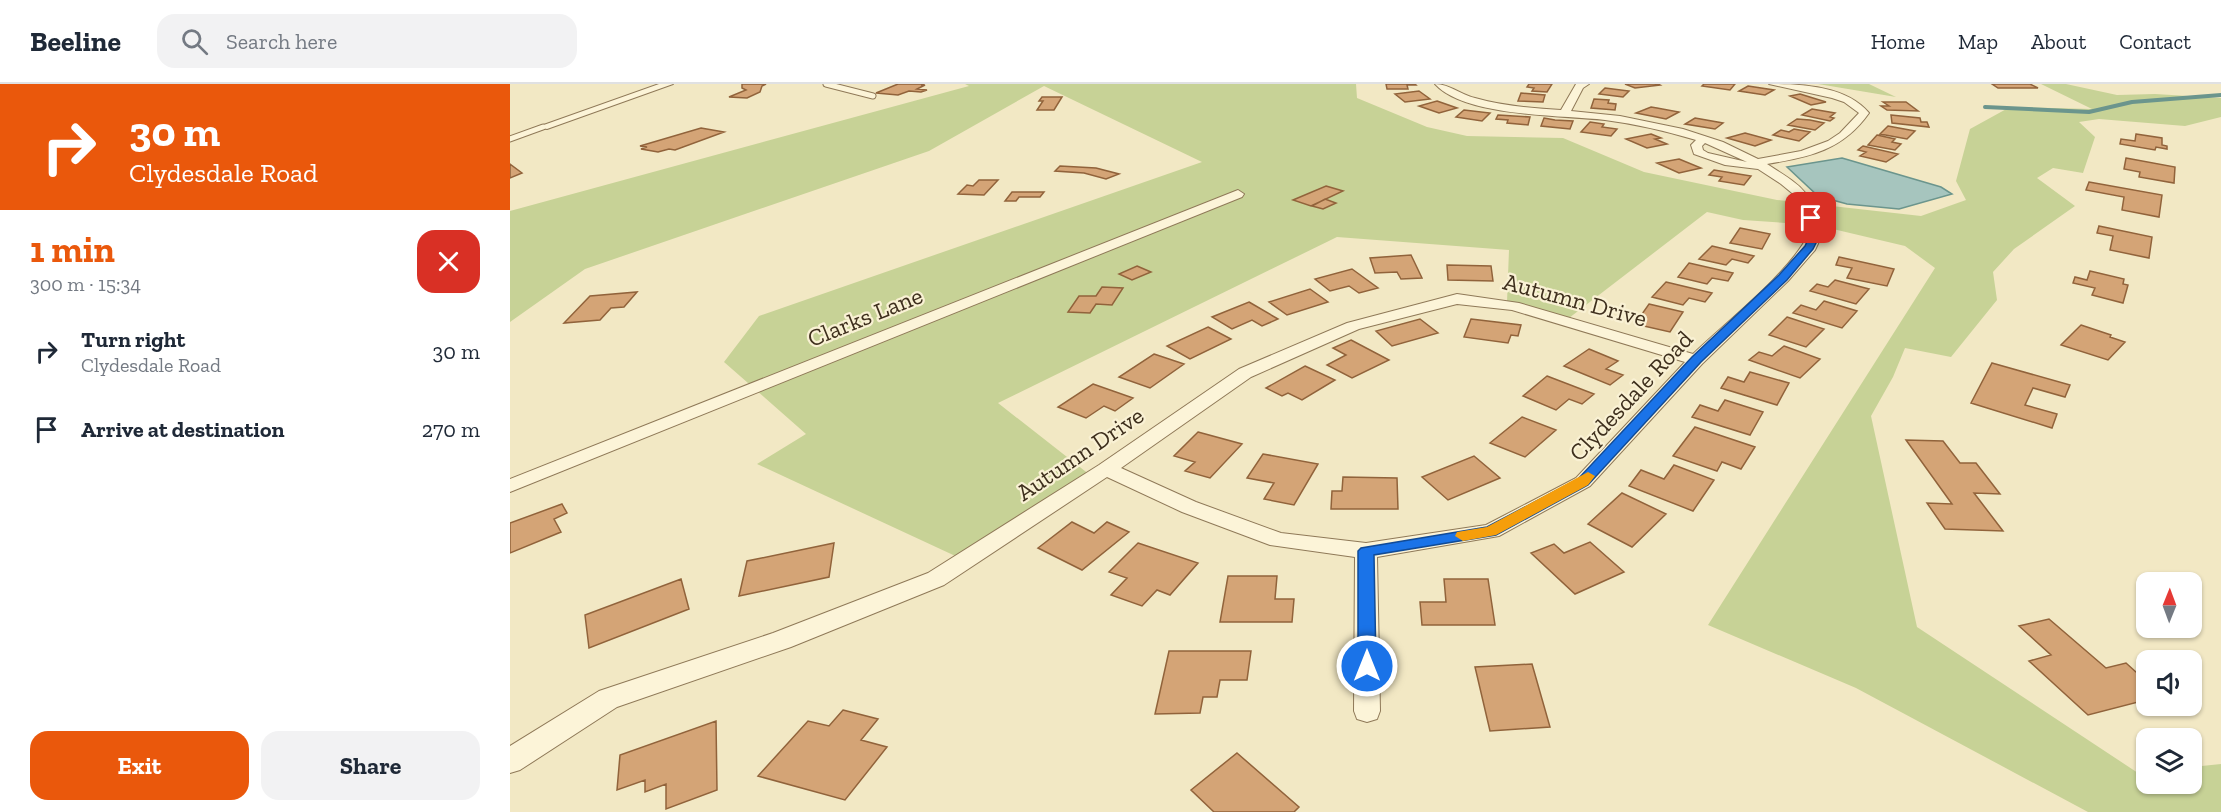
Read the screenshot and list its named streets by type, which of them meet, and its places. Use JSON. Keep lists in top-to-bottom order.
{
  "streets": {
    "street": ["Autumn Drive", "Clarks Lane", "Clydesdale Road"]
  },
  "crossings": [
    ["Autumn Drive", "Clydesdale Road"]
  ],
  "north": "top",
  "page": {
    "header": "Beeline",
    "search": "Search here",
    "nav": [
      "Home",
      "Map",
      "About",
      "Contact"
    ],
    "turn": ["30 m", "Clydesdale Road"],
    "heading": ["1 min", "300 m · 15:34"],
    "list": [
      {
        "name": "Turn right",
        "note": "Clydesdale Road",
        "value": "30 m"
      },
      {
        "name": "Arrive at destination",
        "value": "270 m"
      }
    ],
    "buttons": ["Exit", "Share"]
  }
}
